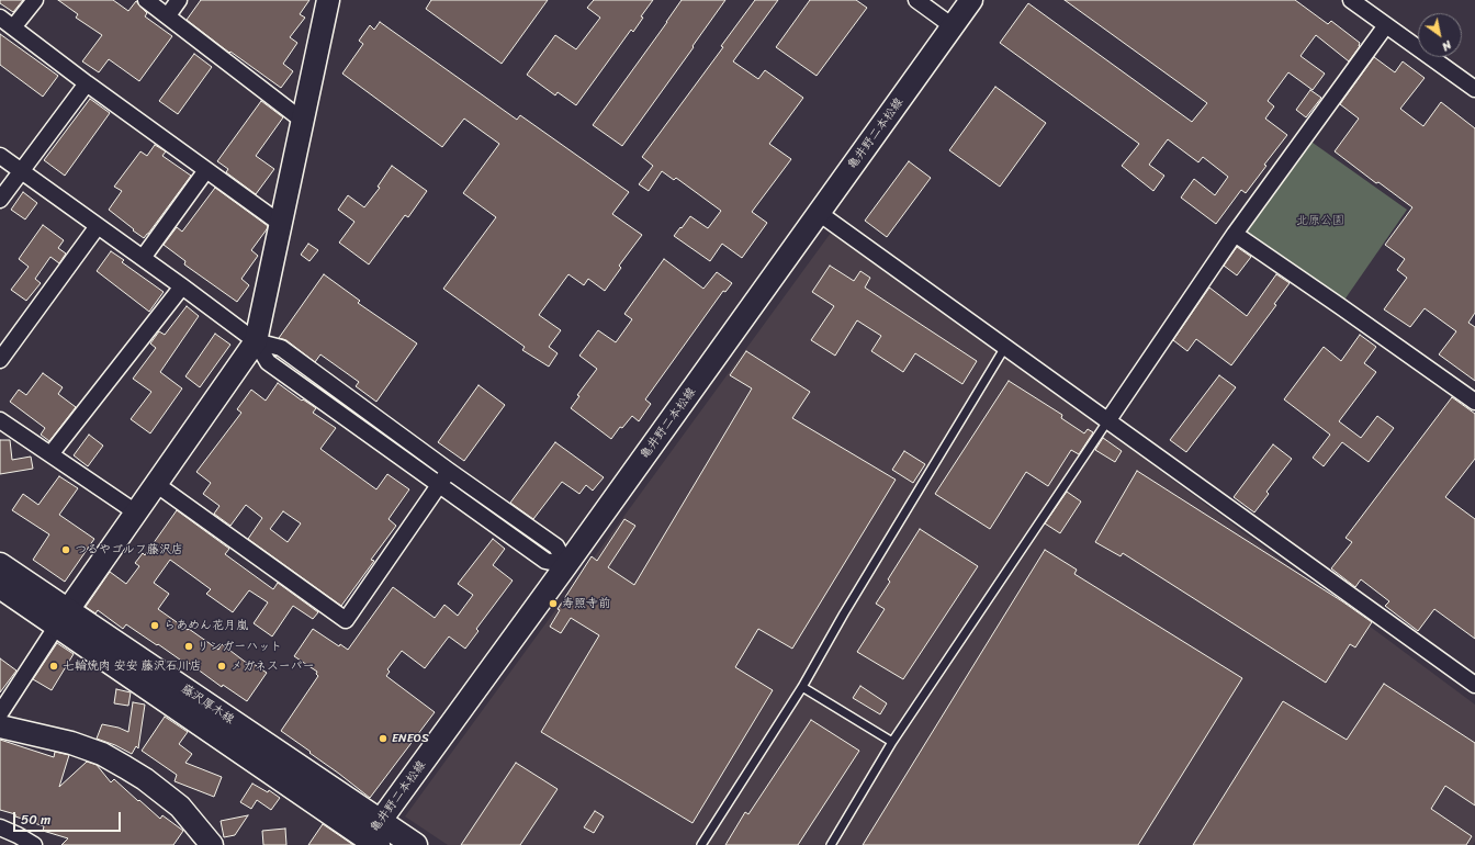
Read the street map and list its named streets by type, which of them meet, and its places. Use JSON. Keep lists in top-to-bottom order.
{
  "streets": {
    "main road": ["藤沢厚木線"],
    "street": ["亀井野二本松線"]
  },
  "crossings": [
    ["亀井野二本松線", "藤沢厚木線"]
  ],
  "parks": ["北原公園"],
  "places": [
    "つるやゴルフ藤沢店",
    "寿照寺前",
    "らあめん花月嵐",
    "リンガーハット",
    "七輪焼肉 安安 藤沢石川店",
    "メガネスーパー",
    "ENEOS"
  ],
  "scale_bar": "50 m",
  "north": "bottom right"
}
